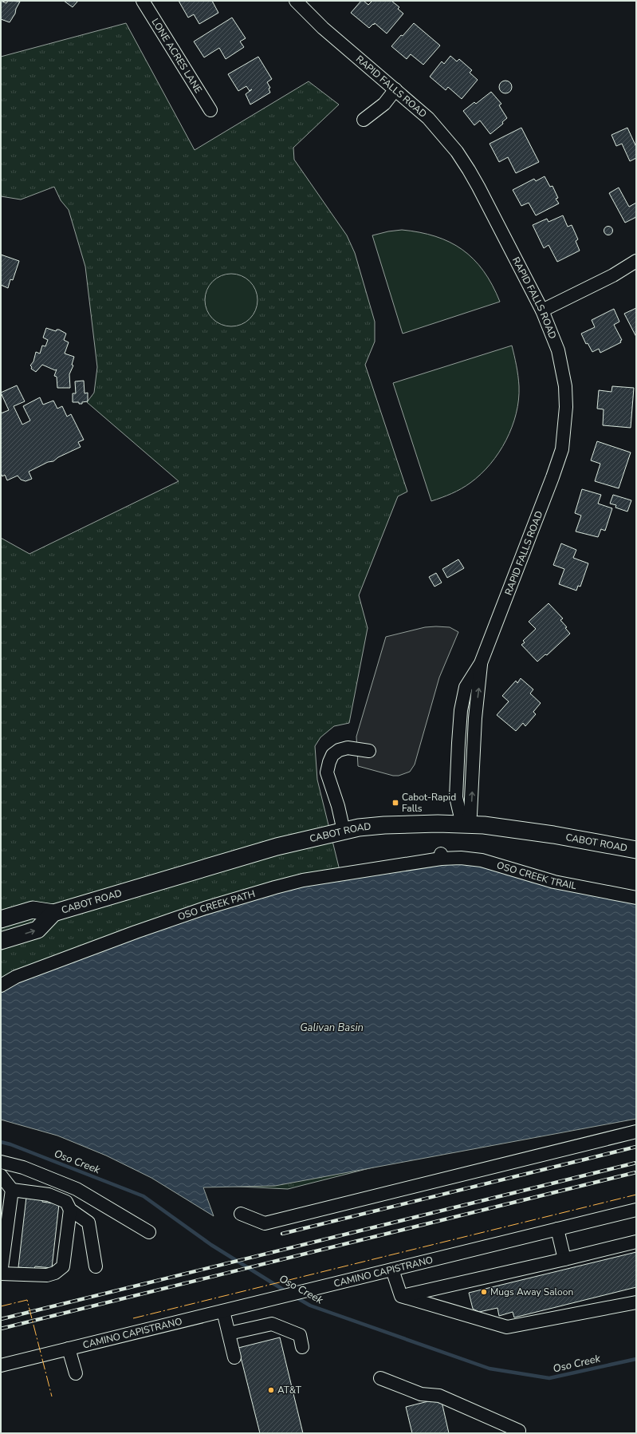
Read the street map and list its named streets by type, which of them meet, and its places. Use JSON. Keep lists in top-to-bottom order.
{
  "streets": {
    "main road": ["CABOT ROAD"],
    "street": [
      "LONE ACRES LANE",
      "RAPID FALLS ROAD",
      "OSO CREEK TRAIL",
      "OSO CREEK PATH",
      "CAMINO CAPISTRANO"
    ]
  },
  "crossings": [
    ["RAPID FALLS ROAD", "CABOT ROAD"],
    ["OSO CREEK TRAIL", "OSO CREEK PATH"]
  ],
  "water": ["Galivan Basin", "Oso Creek"],
  "places": {
    "transit": ["Cabot-Rapid Falls"],
    "other": ["Mugs Away Saloon", "AT&T"]
  }
}
